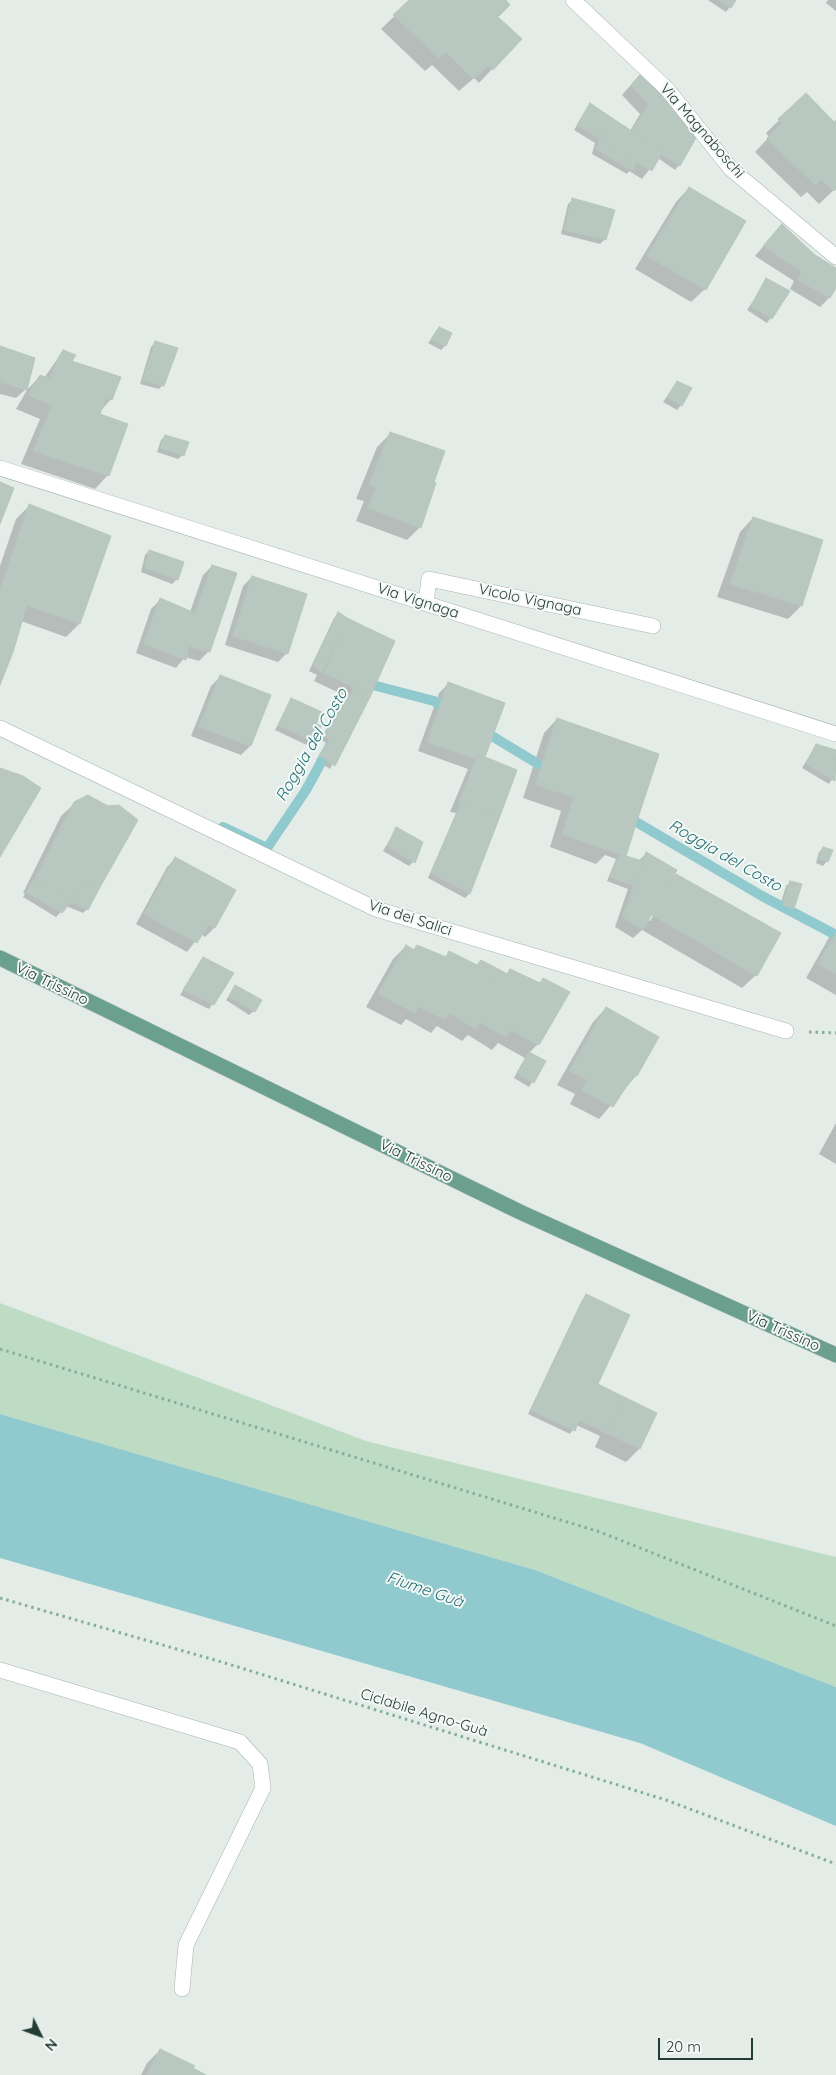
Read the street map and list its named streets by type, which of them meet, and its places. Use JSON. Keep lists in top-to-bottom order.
{
  "streets": {
    "main road": ["Via Trissino"],
    "street": [
      "Via Magnaboschi",
      "Vicolo Vignaga",
      "Via Vignaga",
      "Via dei Salici"
    ],
    "path": ["Ciclabile Agno-Guà"]
  },
  "crossings": [
    ["Vicolo Vignaga", "Via Vignaga"]
  ],
  "water": ["Roggia del Costo", "Fiume Guà"],
  "scale_bar": "20 m",
  "north": "bottom right"
}
